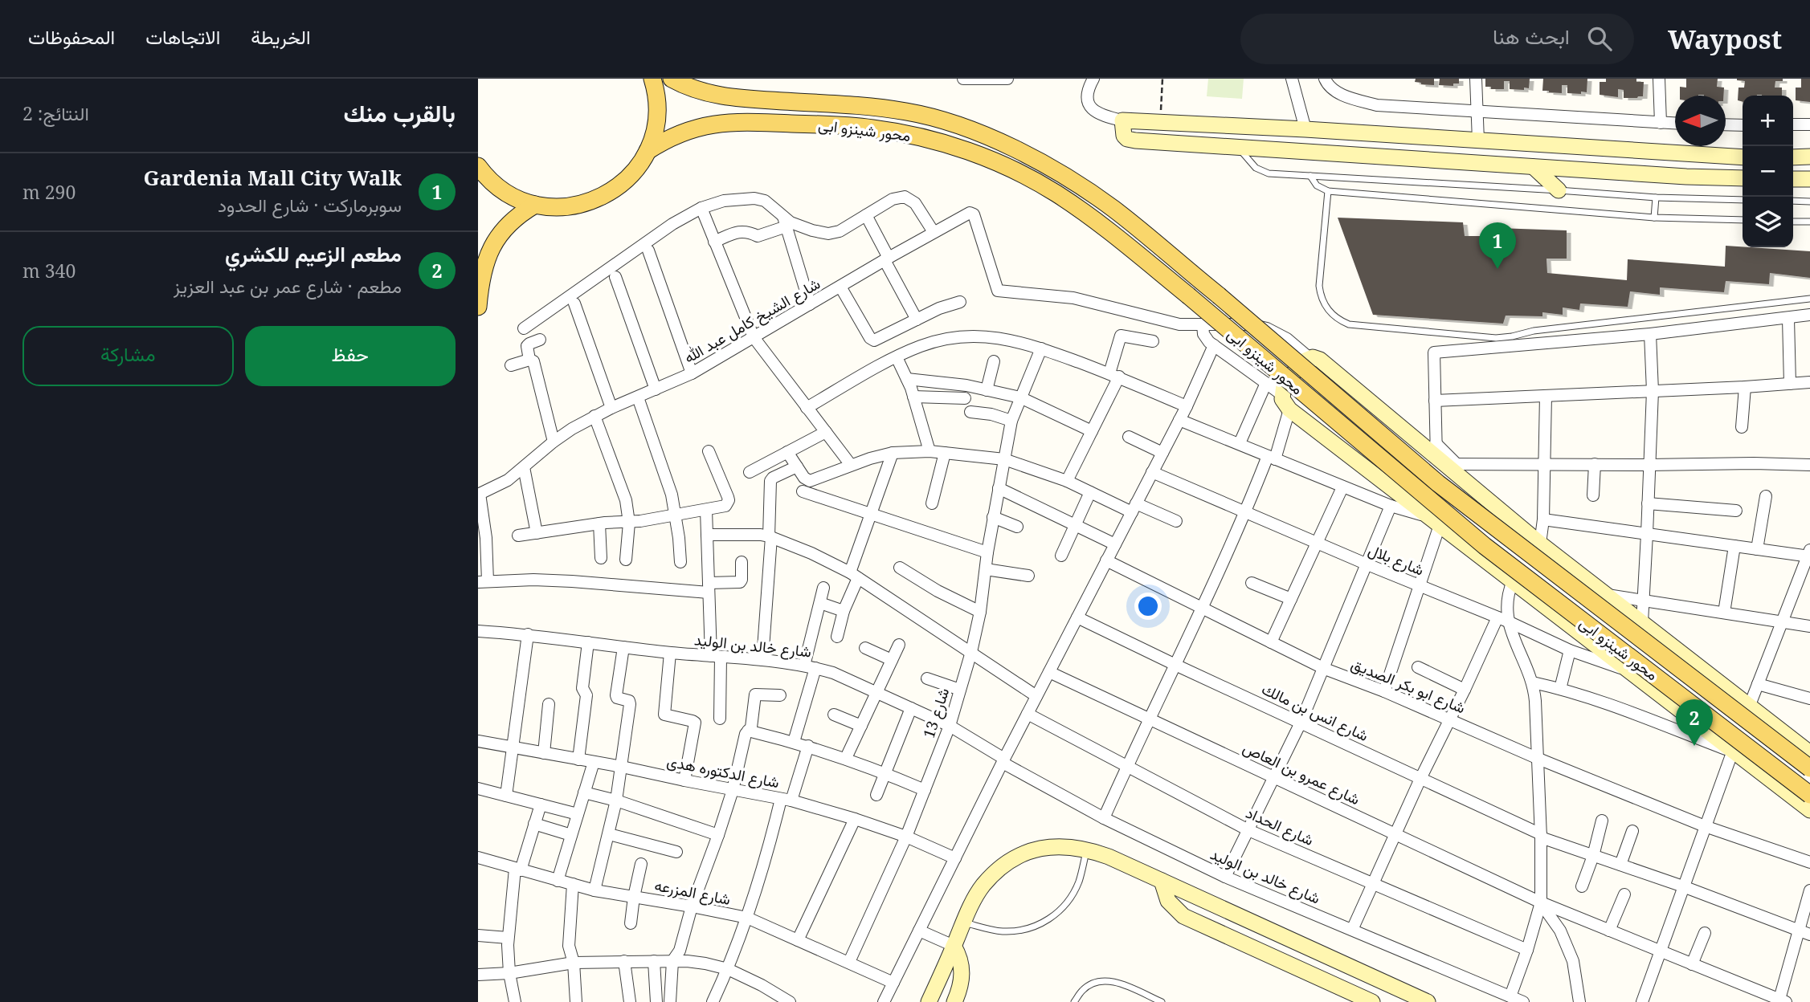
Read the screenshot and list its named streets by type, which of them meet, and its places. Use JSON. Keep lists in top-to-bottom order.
{
  "streets": {
    "main road": ["محور شينزو ابى"],
    "street": [
      "شارع الشيخ كامل عبد الله",
      "شارع بلال",
      "شارع خالد بن الوليد",
      "شارع ابو بكر الصديق",
      "شارع انس بن مالك",
      "شارع 13",
      "شارع الدكتوره هدى",
      "شارع عمرو بن العاص",
      "شارع الحداد",
      "شارع المزرعه"
    ]
  },
  "crossings": [
    ["شارع خالد بن الوليد", "شارع 13"],
    ["شارع 13", "شارع الدكتوره هدى"],
    ["شارع 13", "شارع المزرعه"]
  ],
  "north": "left",
  "page": {
    "header": "Waypost",
    "search": "ابحث هنا",
    "nav": ["الخريطة", "الاتجاهات", "المحفوظات"],
    "heading": ["بالقرب منك", "النتائج: 2"],
    "map_buttons": ["+", "−"],
    "list": [
      {
        "mark": "1",
        "name": "Gardenia Mall City Walk",
        "note": "سوبرماركت · شارع الحدود",
        "value": "290 m"
      },
      {
        "mark": "2",
        "name": "مطعم الزعيم للكشري",
        "note": "مطعم · شارع عمر بن عبد العزيز",
        "value": "340 m"
      }
    ],
    "pins": ["1", "2"],
    "buttons": ["حفظ", "مشاركة"]
  }
}
